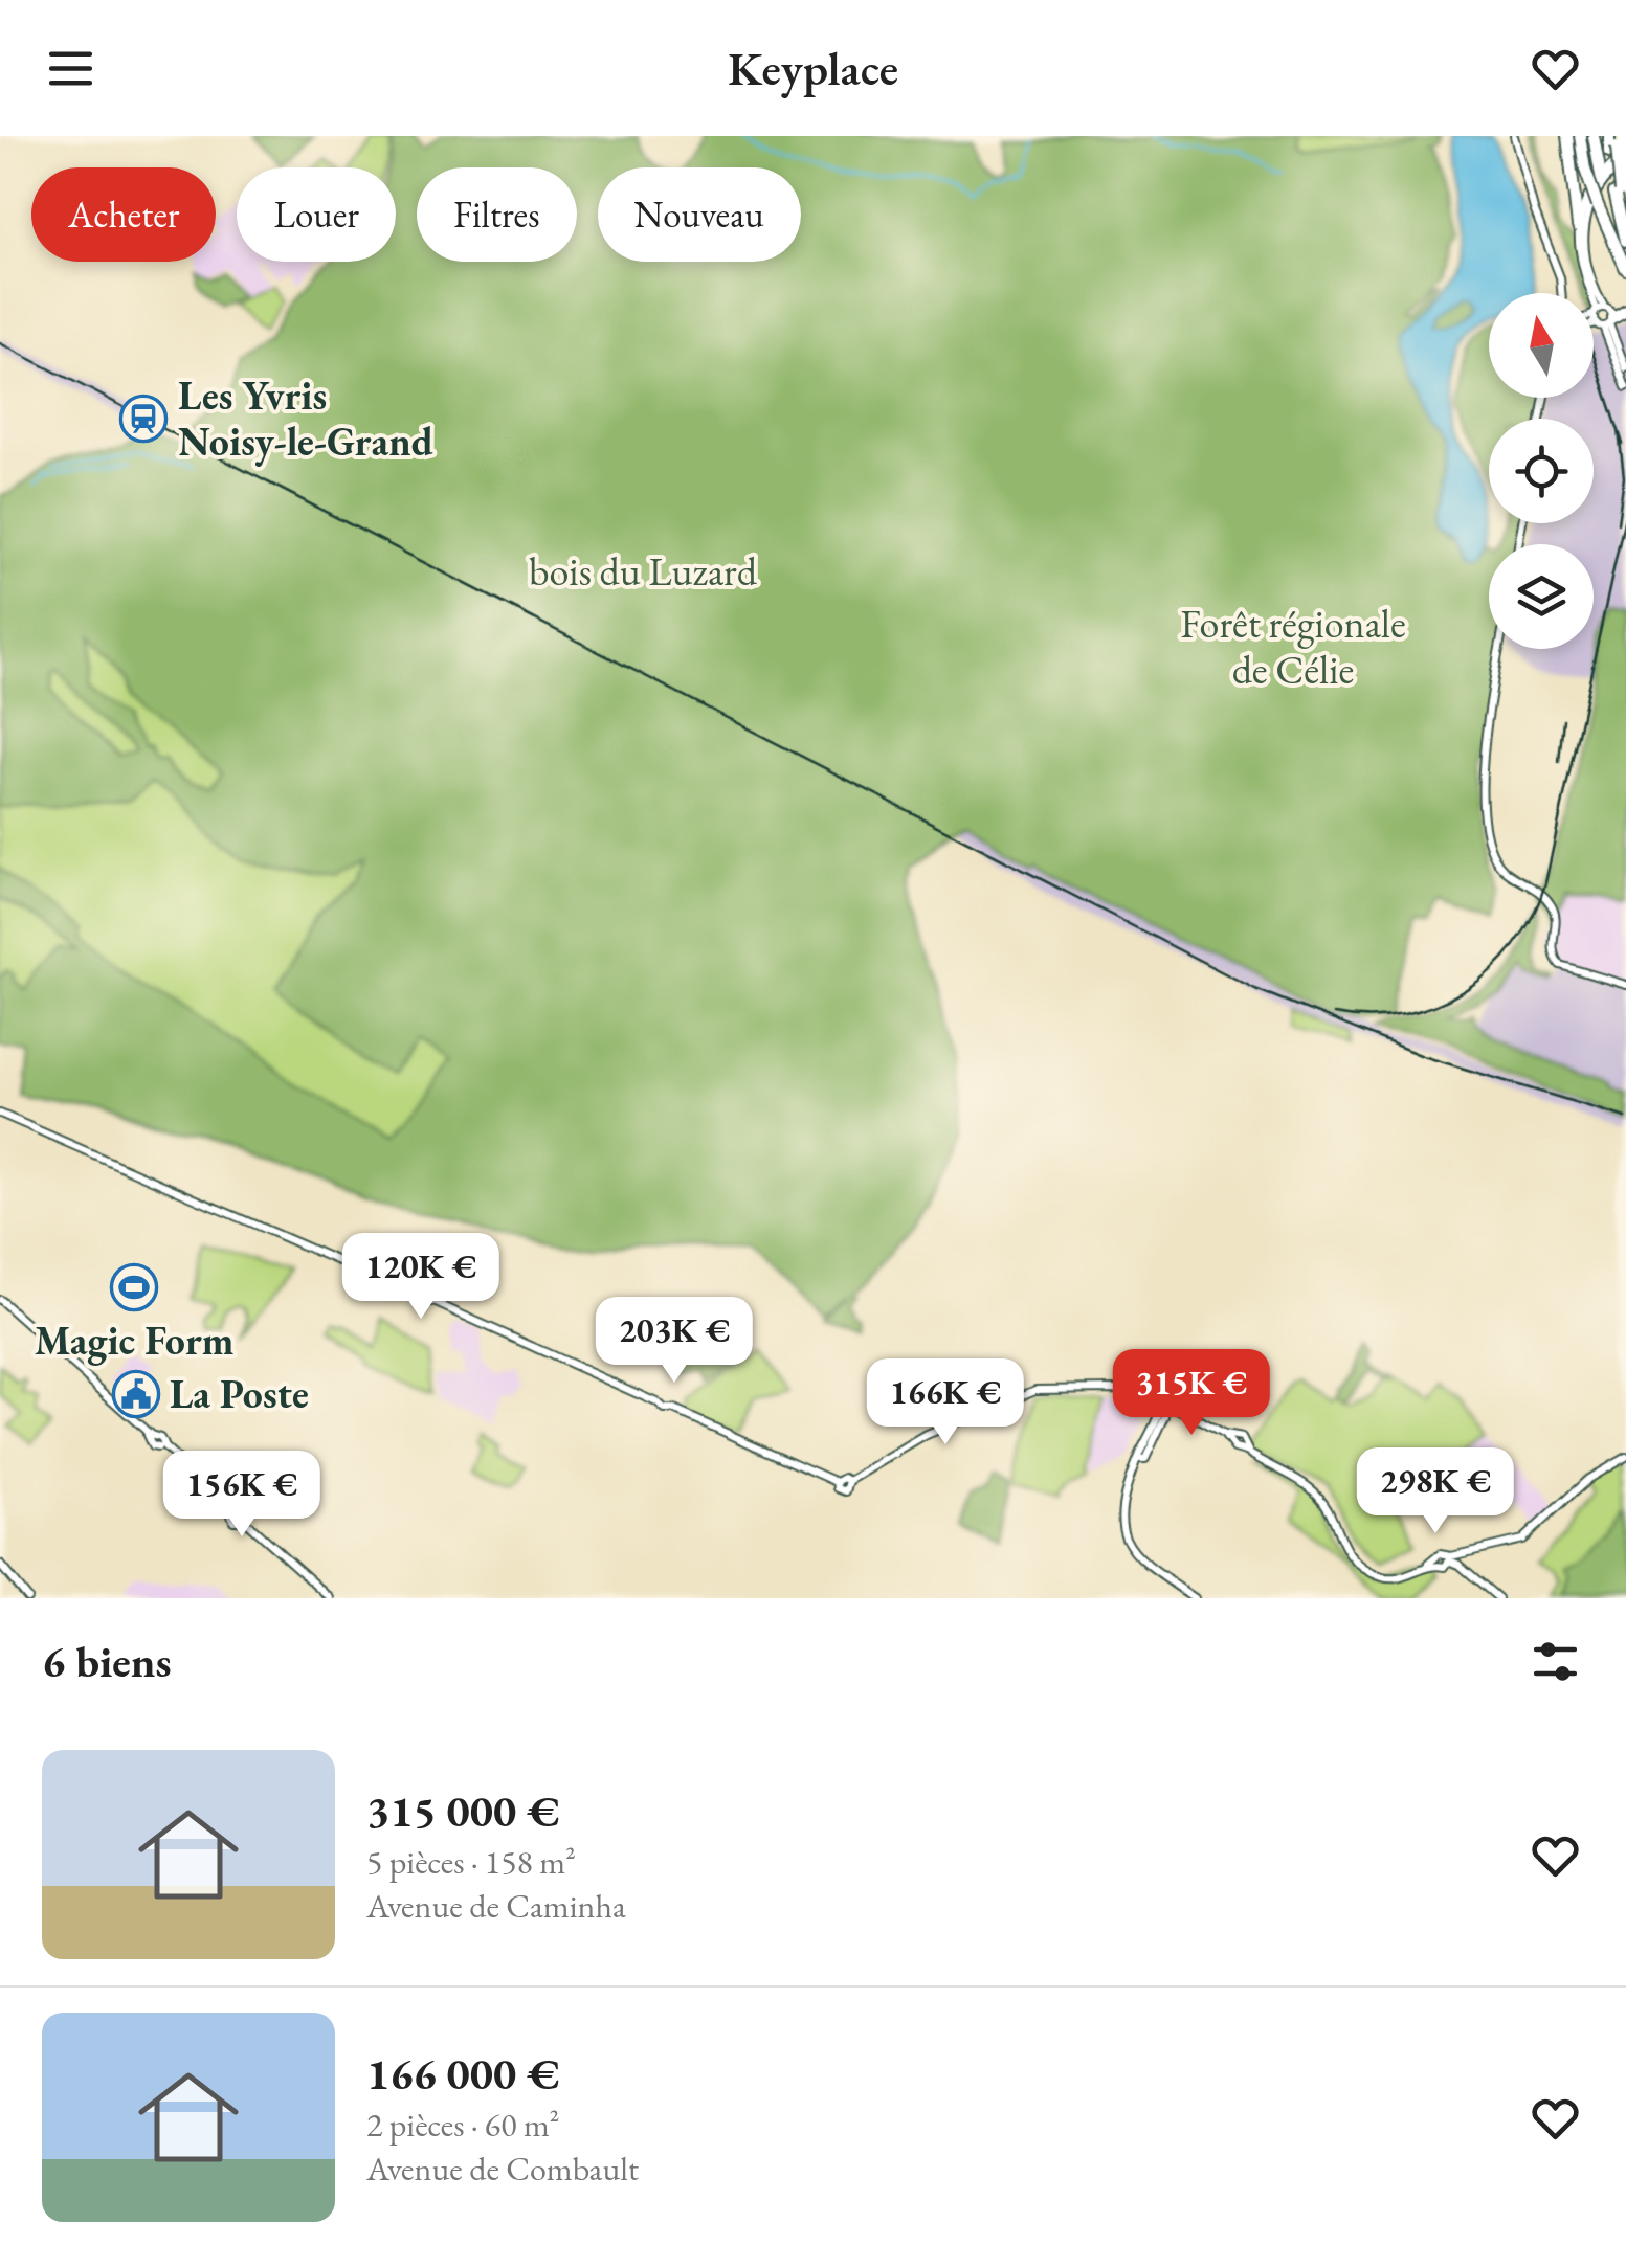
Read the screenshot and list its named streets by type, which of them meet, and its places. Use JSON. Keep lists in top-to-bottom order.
{
  "parks": ["bois du Luzard", "Forêt régionale de Célie"],
  "places": {
    "station": ["Les Yvris Noisy-le-Grand"],
    "sports": ["Magic Form"],
    "public building": ["La Poste"]
  },
  "north": "top",
  "page": {
    "header": "Keyplace",
    "chip": [
      "Acheter",
      "Louer",
      "Filtres",
      "Nouveau"
    ],
    "price": [
      "120K €",
      "203K €",
      "315K €",
      "166K €",
      "298K €",
      "156K €"
    ],
    "heading": "6 biens",
    "list": [
      {
        "name": "315 000 €",
        "note": "5 pièces · 158 m² · Avenue de Caminha"
      },
      {
        "name": "166 000 €",
        "note": "2 pièces · 60 m² · Avenue de Combault"
      }
    ]
  }
}
